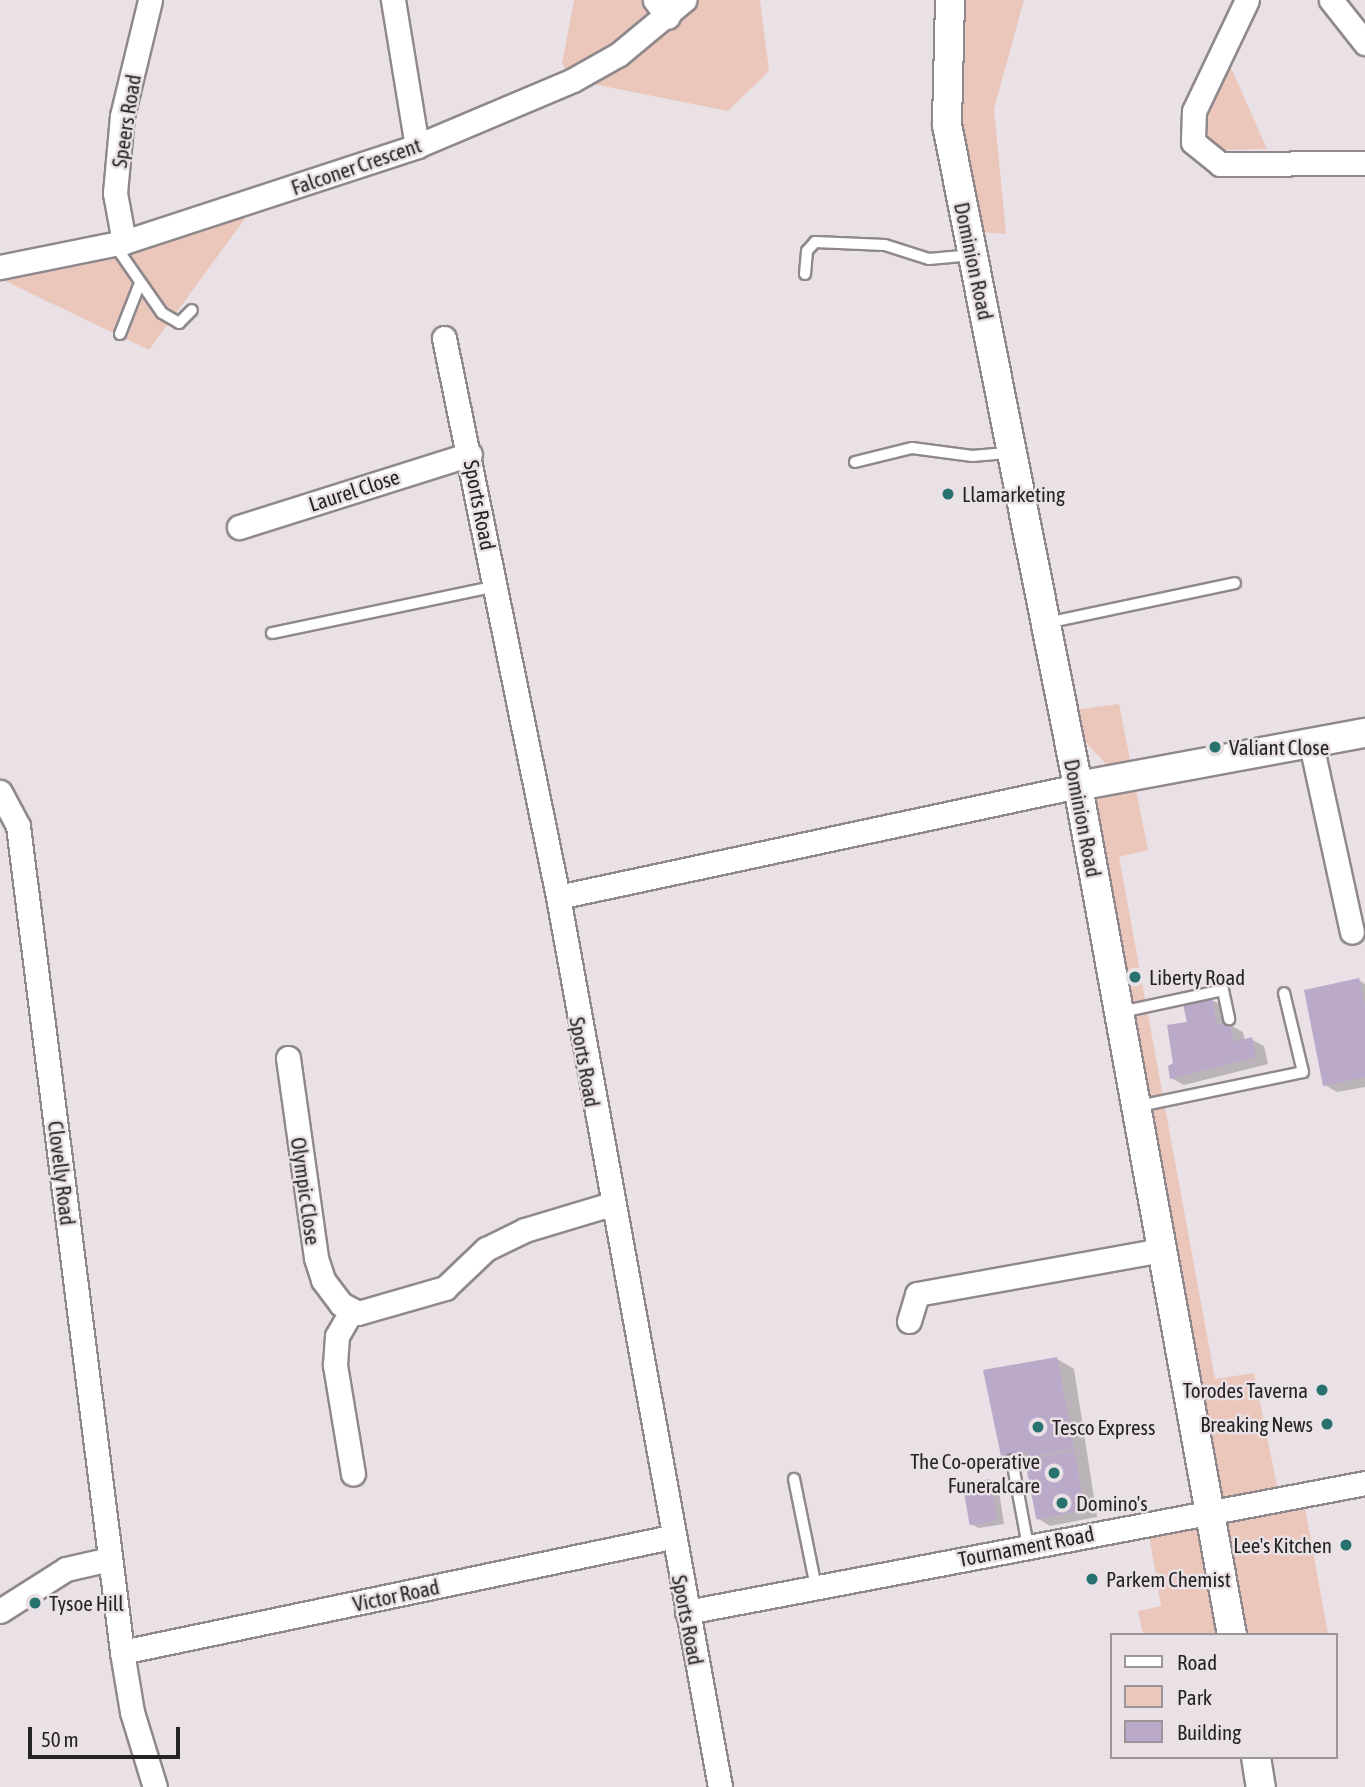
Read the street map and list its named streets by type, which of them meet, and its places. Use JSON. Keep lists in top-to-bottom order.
{
  "streets": {
    "street": [
      "Speers Road",
      "Falconer Crescent",
      "Dominion Road",
      "Laurel Close",
      "Sports Road",
      "Clovelly Road",
      "Olympic Close",
      "Tournament Road",
      "Victor Road"
    ]
  },
  "crossings": [
    ["Speers Road", "Falconer Crescent"],
    ["Dominion Road", "Tournament Road"],
    ["Laurel Close", "Sports Road"],
    ["Sports Road", "Tournament Road"],
    ["Sports Road", "Victor Road"],
    ["Clovelly Road", "Victor Road"]
  ],
  "places": [
    "Llamarketing",
    "Valiant Close",
    "Liberty Road",
    "Torodes Taverna",
    "Breaking News",
    "Tesco Express",
    "The Co-operative Funeralcare",
    "Domino's",
    "Lee's Kitchen",
    "Parkem Chemist",
    "Tysoe Hill"
  ],
  "legend": ["Road", "Park", "Building"],
  "scale_bar": "50 m"
}
